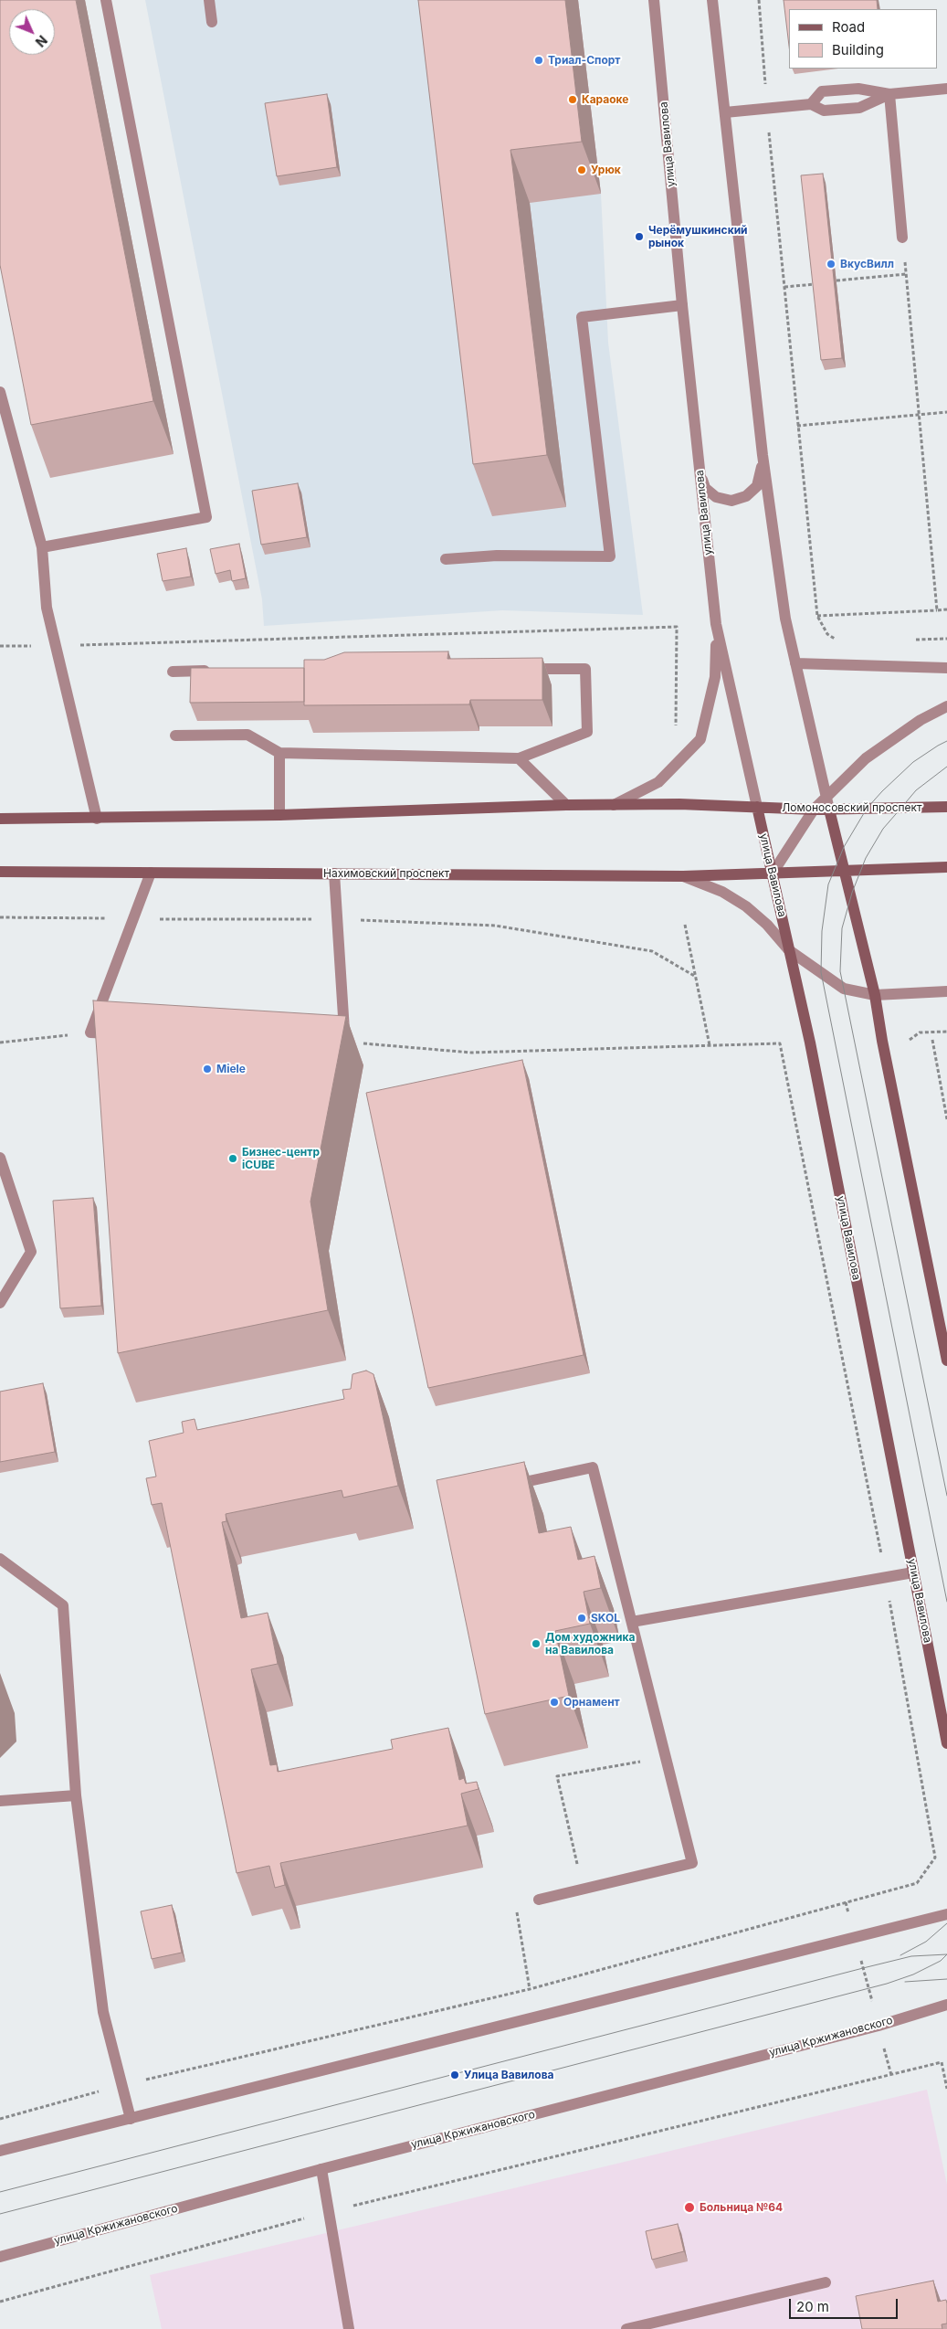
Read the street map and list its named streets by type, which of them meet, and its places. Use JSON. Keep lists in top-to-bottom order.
{
  "streets": {
    "main road": ["улица Вавилова", "Ломоносовский проспект", "Нахимовский проспект"],
    "street": ["улица Кржижановского"]
  },
  "crossings": [
    ["улица Вавилова", "Ломоносовский проспект"],
    ["улица Вавилова", "Нахимовский проспект"]
  ],
  "places": [
    "Триал-Спорт",
    "Караоке",
    "Урюк",
    "Черёмушкинский рынок",
    "ВкусВилл",
    "Miele",
    "Бизнес-центр iCUBE",
    "SKOL",
    "Дом художника на Вавилова",
    "Орнамент",
    "Улица Вавилова",
    "Больница №64"
  ],
  "legend": ["Road", "Building"],
  "scale_bar": "20 m",
  "north": "bottom right"
}
